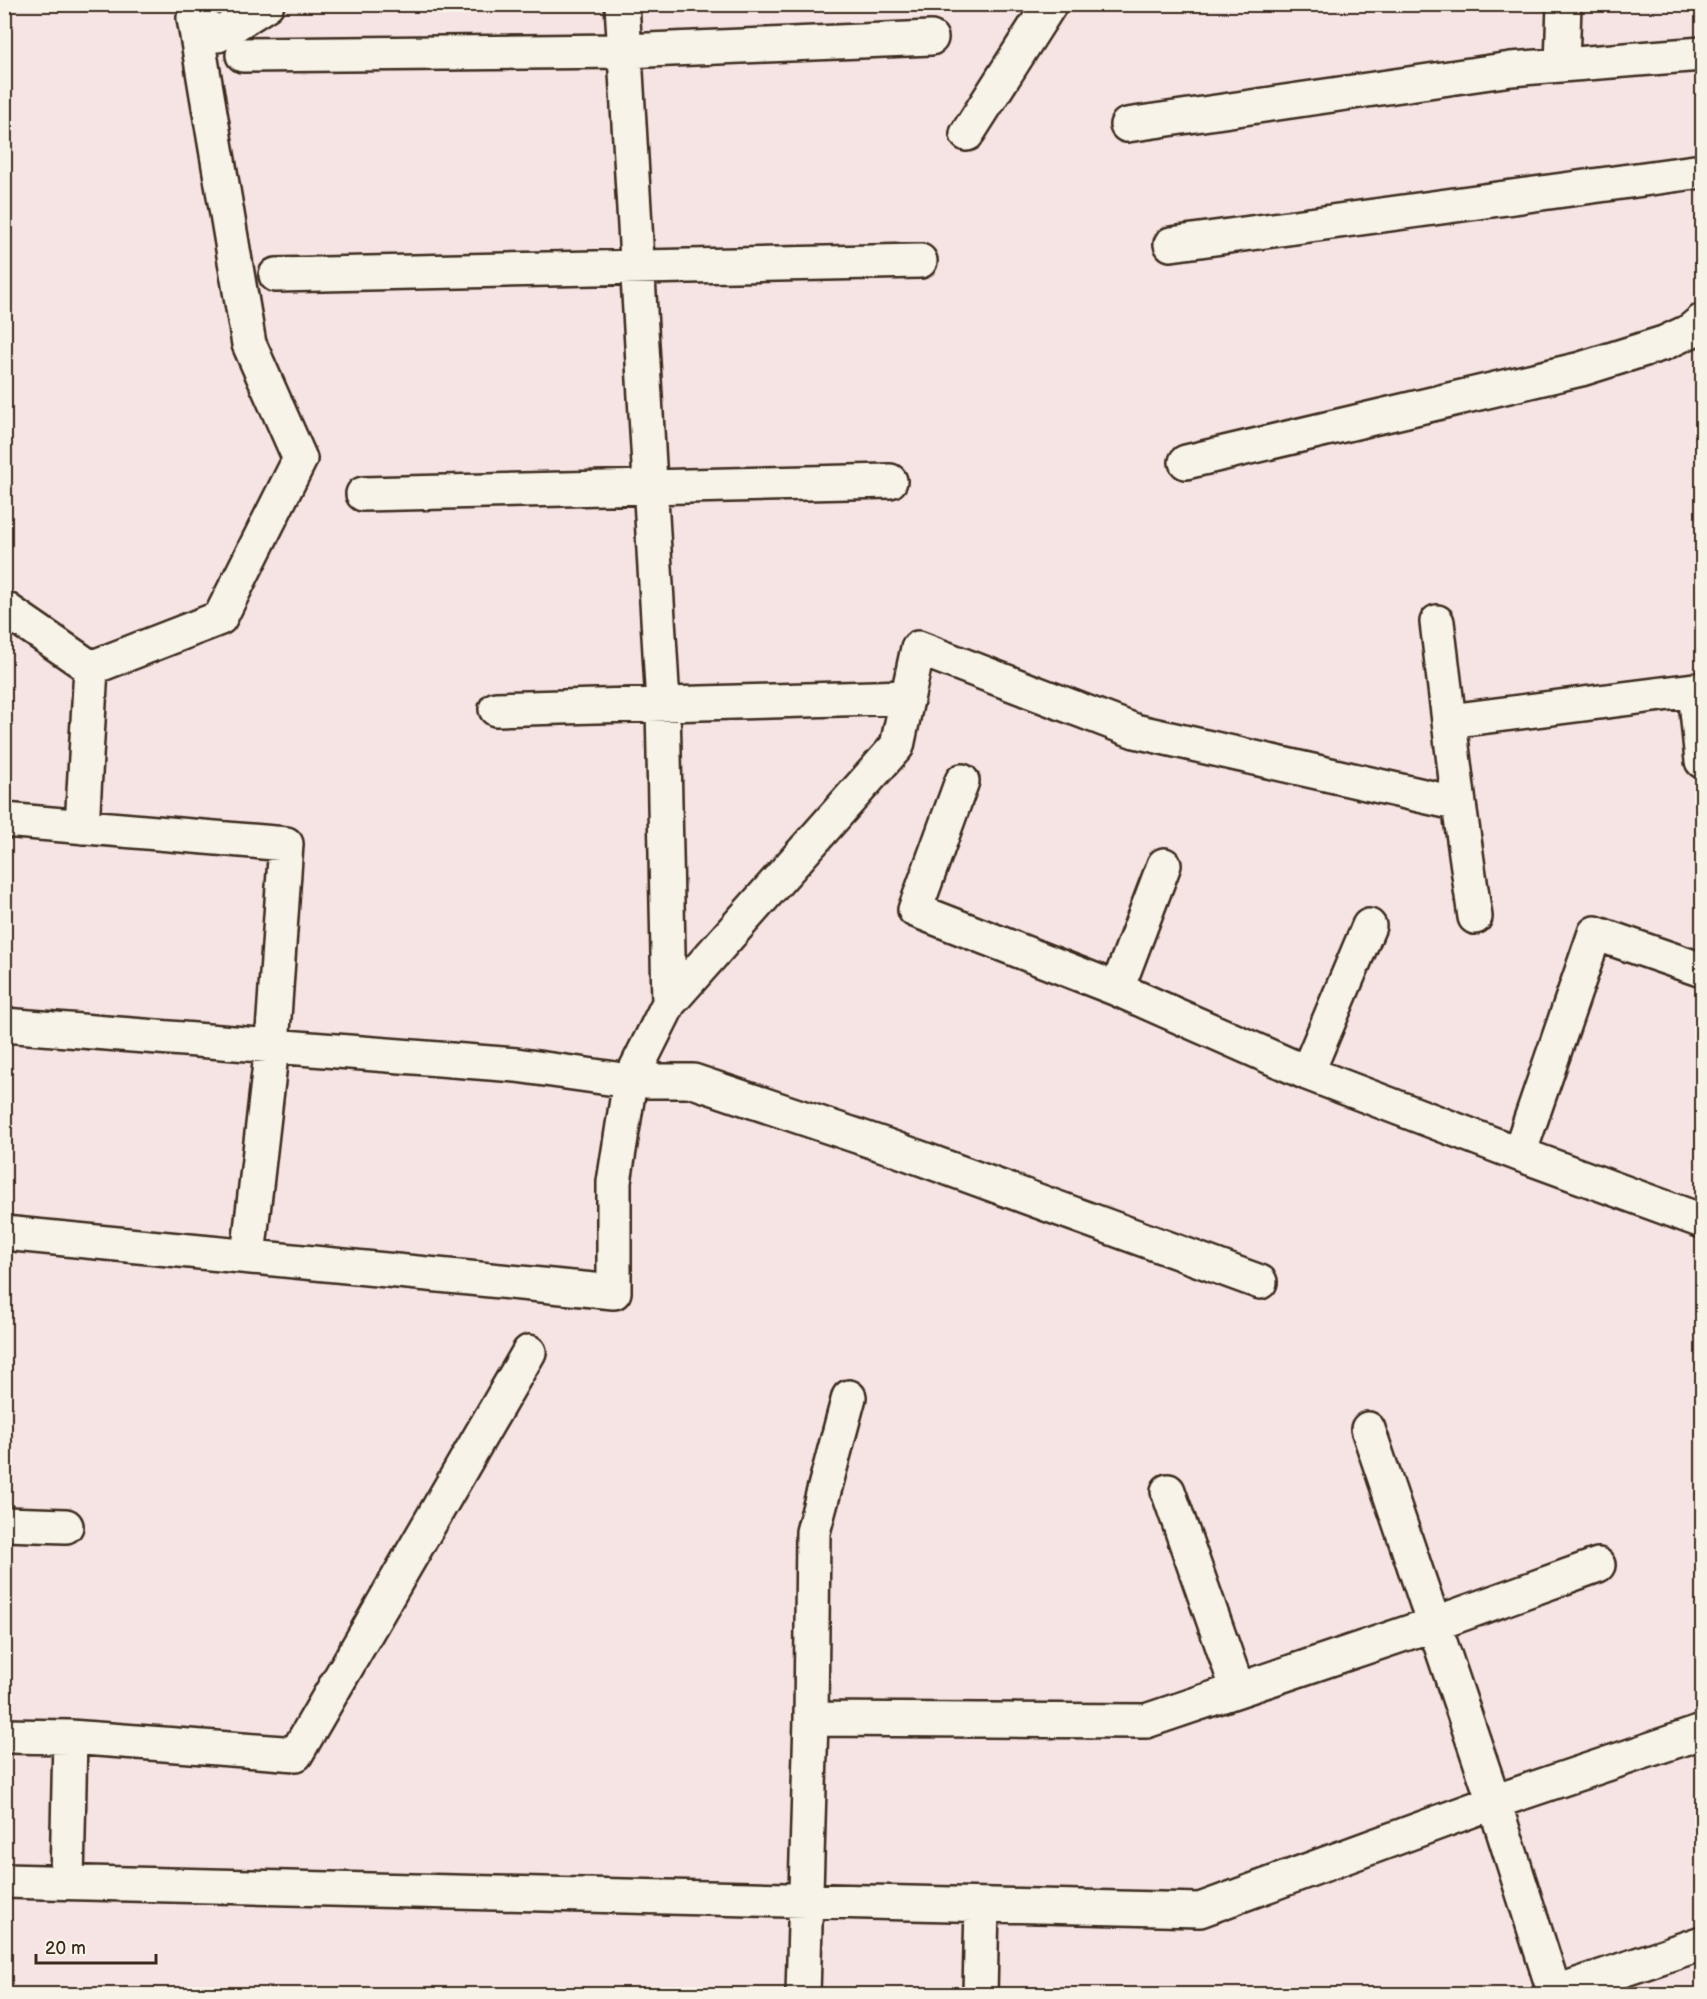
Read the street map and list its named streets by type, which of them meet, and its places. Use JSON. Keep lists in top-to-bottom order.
{
  "scale_bar": "20 m"
}
